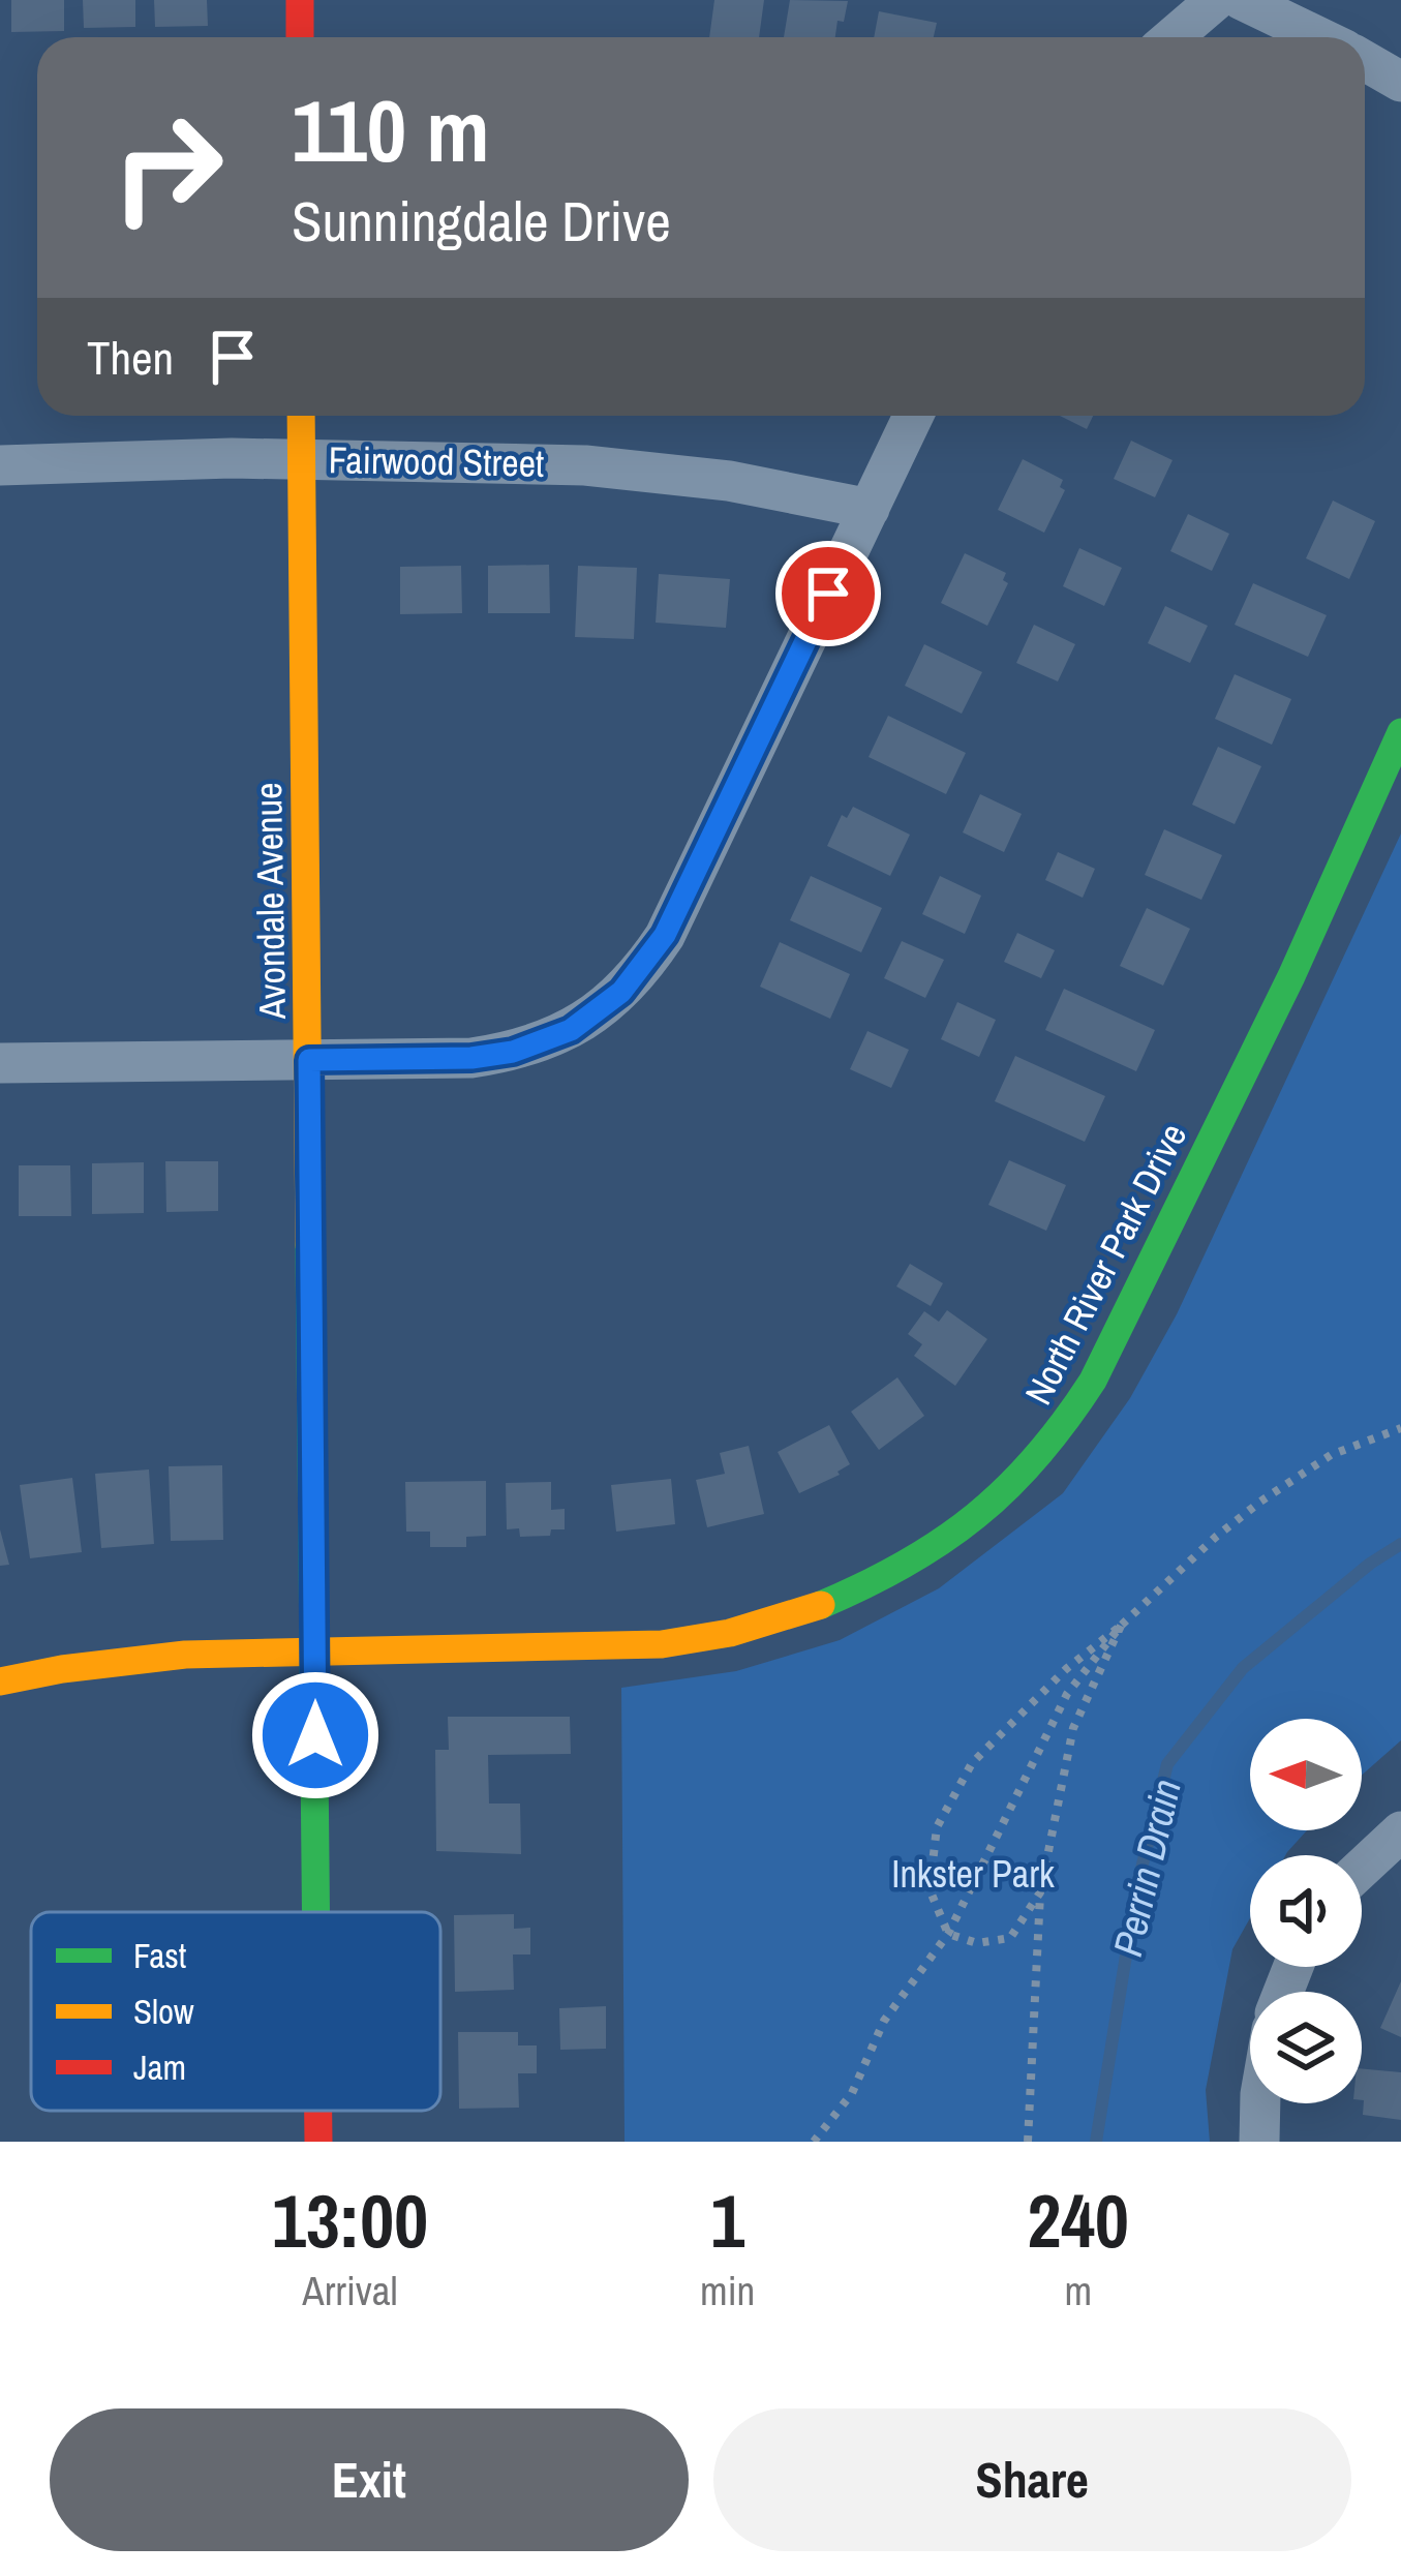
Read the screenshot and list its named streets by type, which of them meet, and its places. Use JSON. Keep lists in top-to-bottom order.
{
  "streets": {
    "street": ["Fairwood Street", "Avondale Avenue", "North River Park Drive"]
  },
  "crossings": [
    ["Fairwood Street", "Avondale Avenue"],
    ["Avondale Avenue", "North River Park Drive"]
  ],
  "water": ["Perrin Drain"],
  "parks": ["Inkster Park"],
  "legend": ["Fast", "Slow", "Jam"],
  "north": "left",
  "page": {
    "turn": ["110 m", "Sunningdale Drive"],
    "then": "Then",
    "eta": [
      "13:00",
      "Arrival",
      "1",
      "min",
      "240",
      "m"
    ],
    "buttons": ["Exit", "Share"]
  }
}
